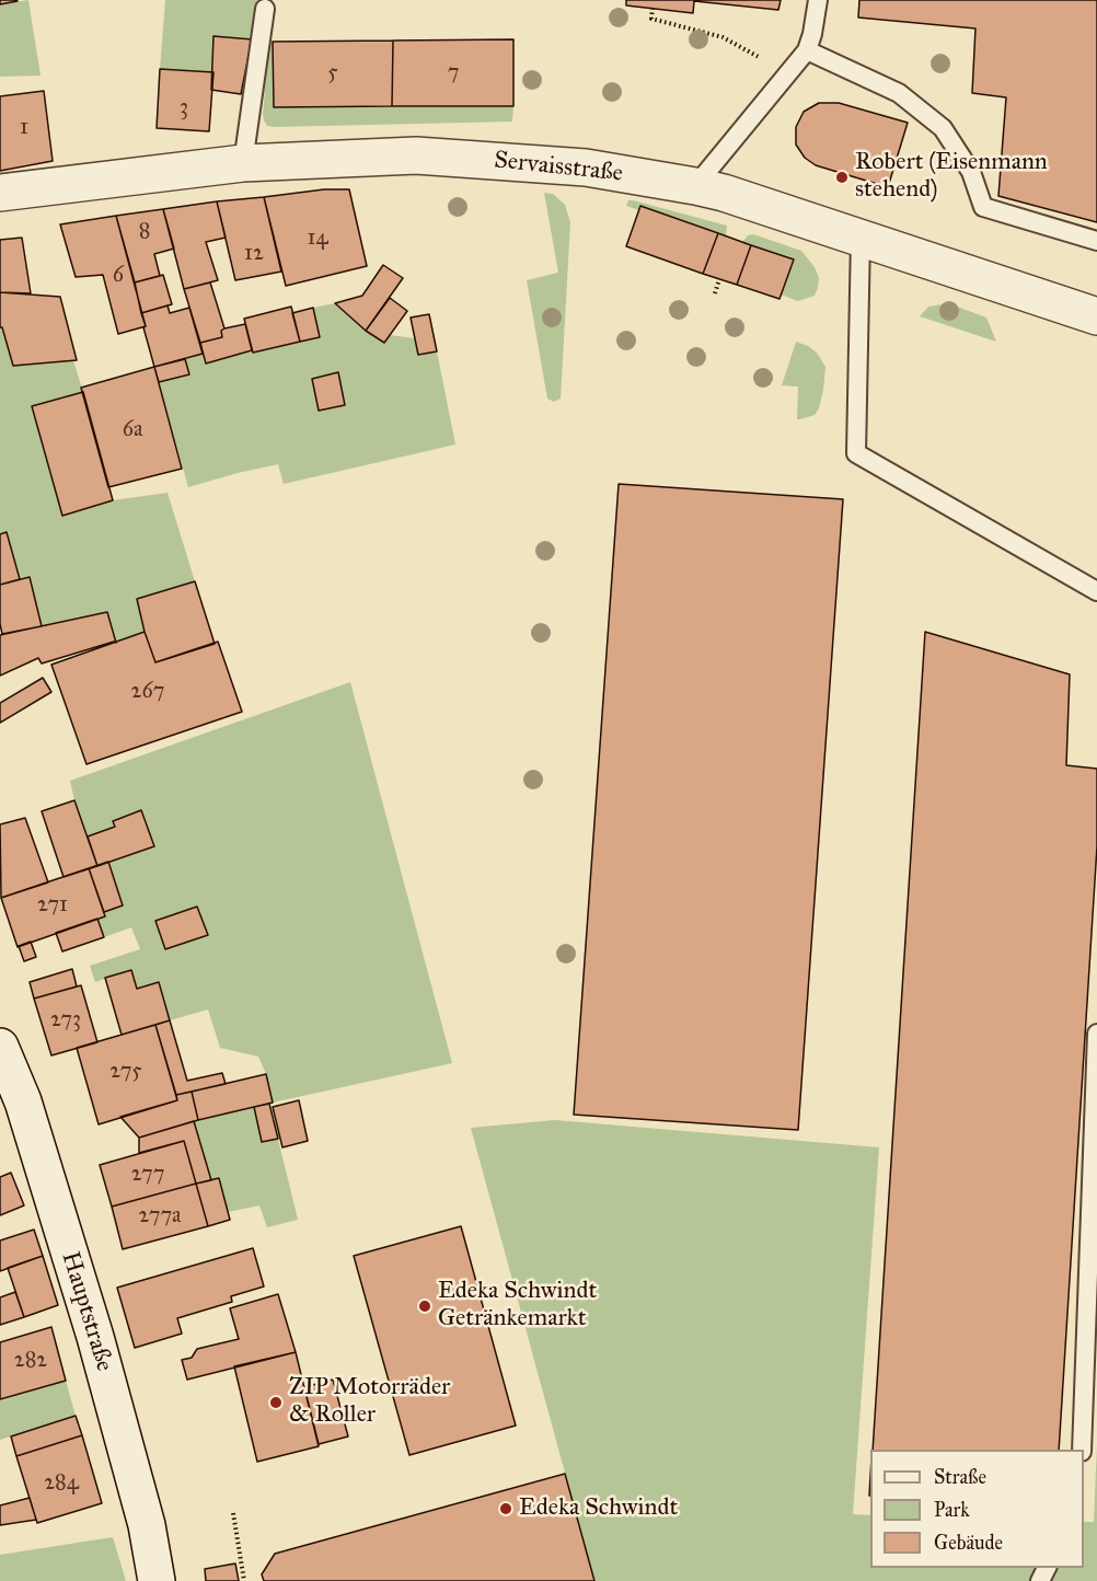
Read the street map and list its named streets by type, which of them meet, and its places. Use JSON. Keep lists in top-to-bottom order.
{
  "streets": {
    "street": ["Servaisstraße", "Hauptstraße"]
  },
  "places": [
    "Robert (Eisenmann stehend)",
    "Edeka Schwindt Getränkemarkt",
    "ZIP Motorräder & Roller",
    "Edeka Schwindt"
  ],
  "house_numbers": [
    "5",
    "7",
    "3",
    "1",
    "8",
    "14",
    "12",
    "6",
    "6a",
    "267",
    "271",
    "273",
    "275",
    "277",
    "277a",
    "282",
    "284"
  ],
  "legend": ["Straße", "Park", "Gebäude"]
}
